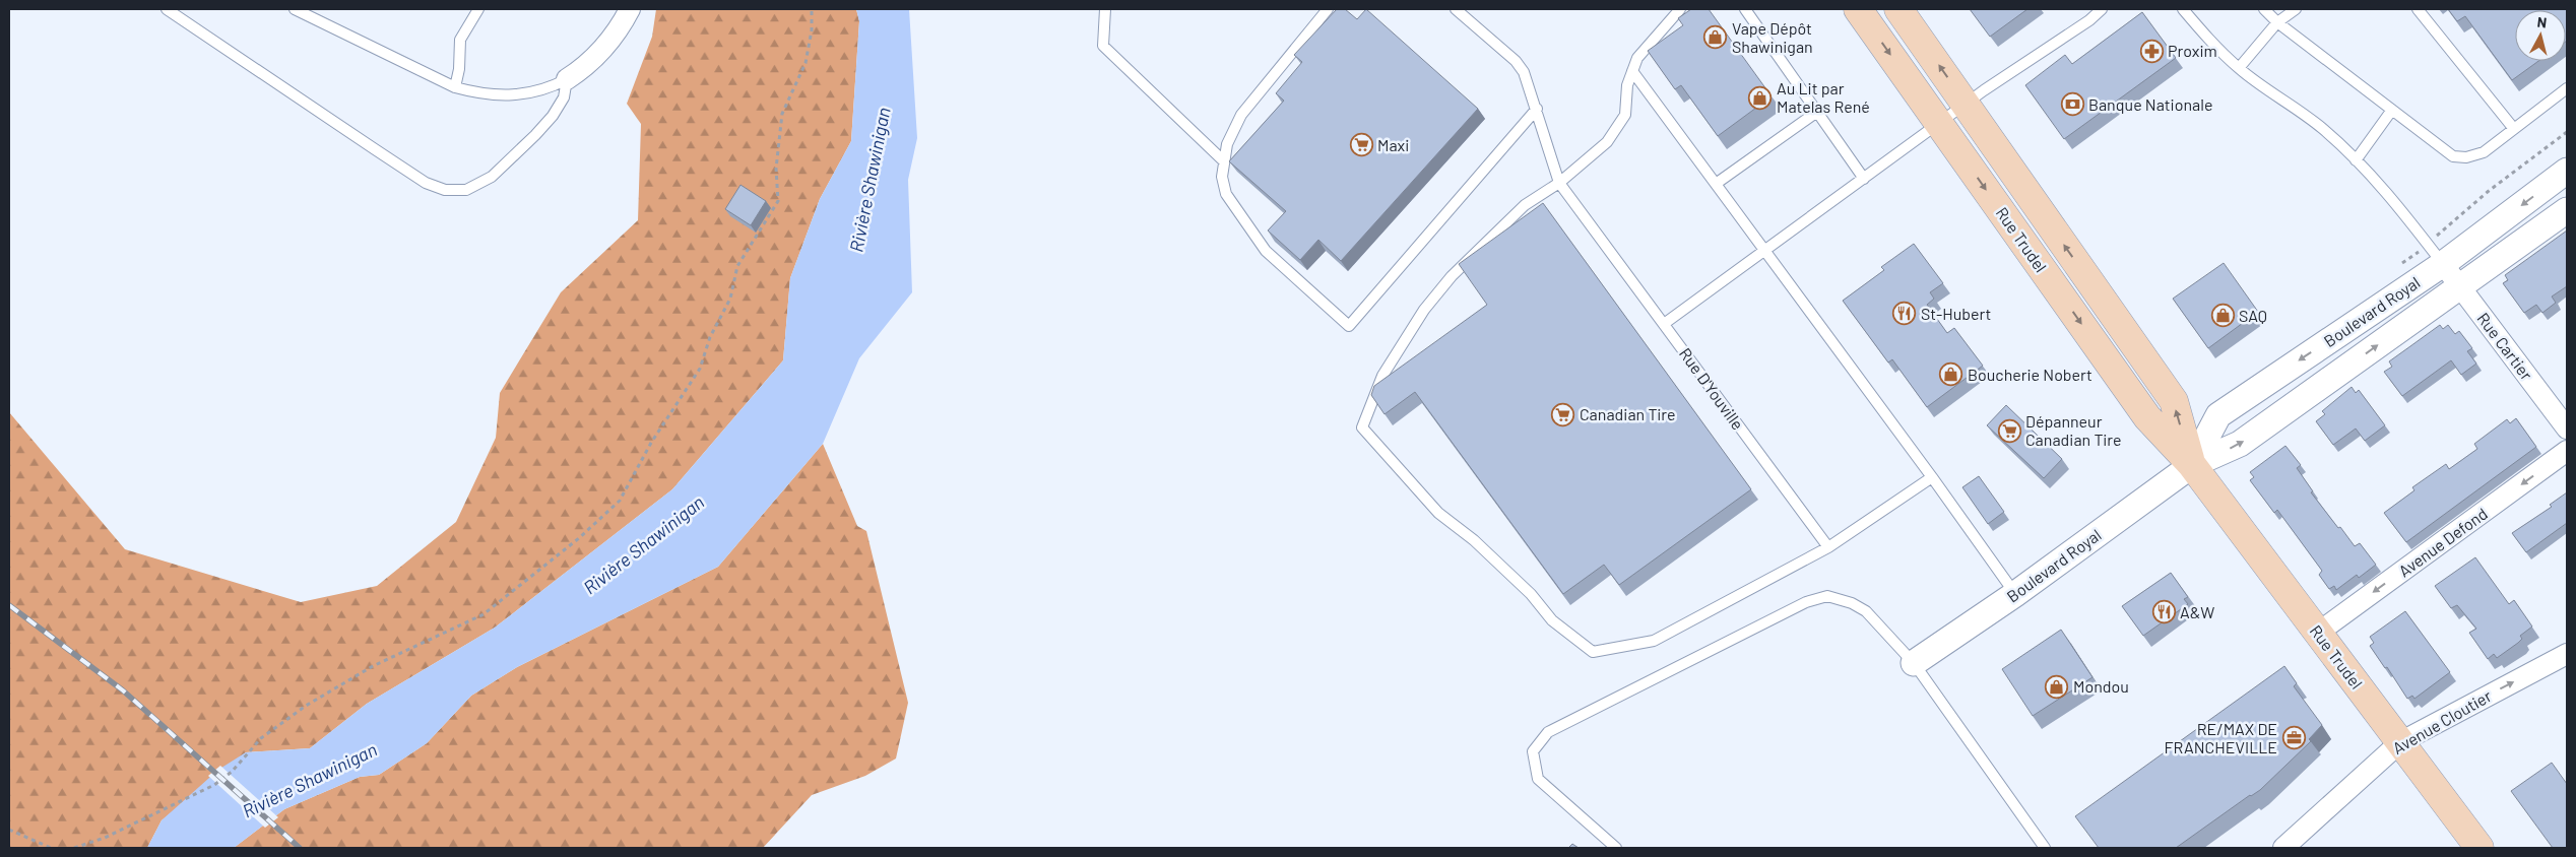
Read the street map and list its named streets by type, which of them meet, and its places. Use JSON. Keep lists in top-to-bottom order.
{
  "streets": {
    "main road": ["Rue Trudel"],
    "street": [
      "Boulevard Royal",
      "Rue Cartier",
      "Avenue Defond",
      "Avenue Cloutier"
    ],
    "lane": ["Rue D'Youville"]
  },
  "crossings": [
    ["Rue Trudel", "Boulevard Royal"],
    ["Rue Trudel", "Avenue Defond"],
    ["Rue Trudel", "Avenue Cloutier"],
    ["Boulevard Royal", "Rue Cartier"]
  ],
  "one_way": ["Avenue Defond", "Avenue Cloutier"],
  "water": ["Rivière Shawinigan"],
  "places": {
    "shop": [
      "Vape Dépôt Shawinigan",
      "Au Lit par Matelas René",
      "SAQ",
      "Boucherie Nobert",
      "Mondou"
    ],
    "pharmacy": ["Proxim"],
    "bank": ["Banque Nationale"],
    "supermarket": ["Maxi", "Canadian Tire", "Dépanneur Canadian Tire"],
    "restaurant": ["St-Hubert", "A&W"],
    "office": ["RE/MAX DE FRANCHEVILLE"]
  },
  "north": "top"
}
